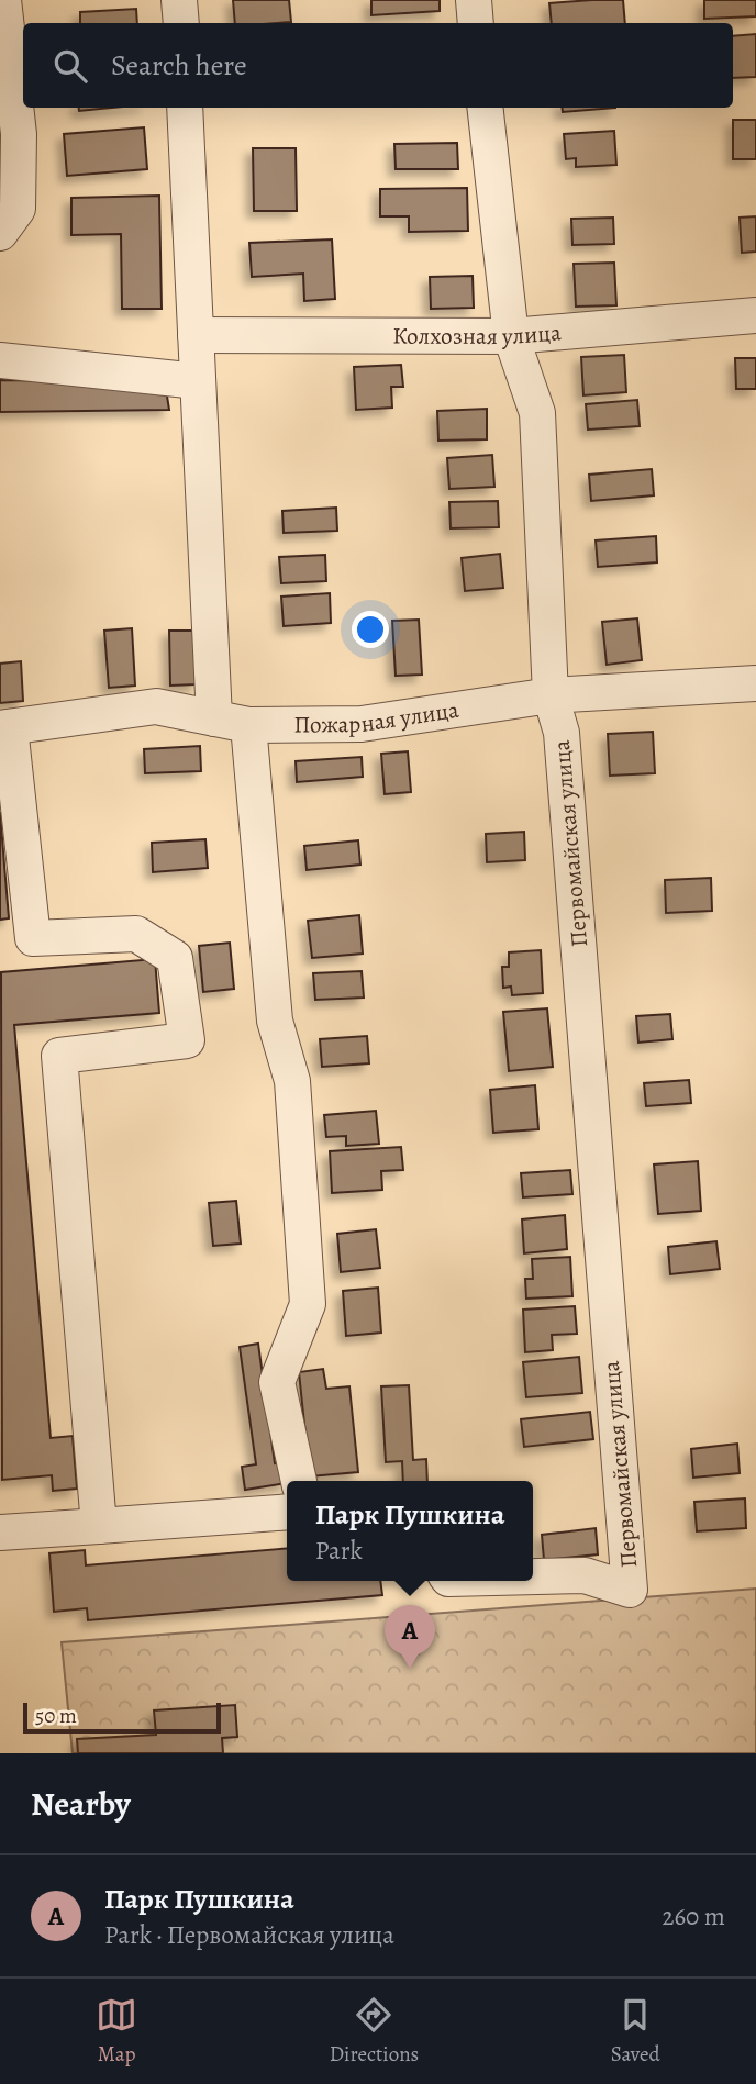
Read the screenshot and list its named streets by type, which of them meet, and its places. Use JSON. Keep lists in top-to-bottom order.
{
  "streets": {
    "street": ["Колхозная улица", "Пожарная улица", "Первомайская улица"]
  },
  "crossings": [
    ["Колхозная улица", "Первомайская улица"],
    ["Пожарная улица", "Первомайская улица"]
  ],
  "scale_bar": "50 m",
  "page": {
    "search": "Search here",
    "popup": ["Парк Пушкина", "Park"],
    "pins": "A",
    "scale": "50 m",
    "heading": "Nearby",
    "list": [
      {
        "mark": "A",
        "name": "Парк Пушкина",
        "note": "Park · Первомайская улица",
        "value": "260 m"
      }
    ],
    "nav": ["Map", "Directions", "Saved"]
  }
}
